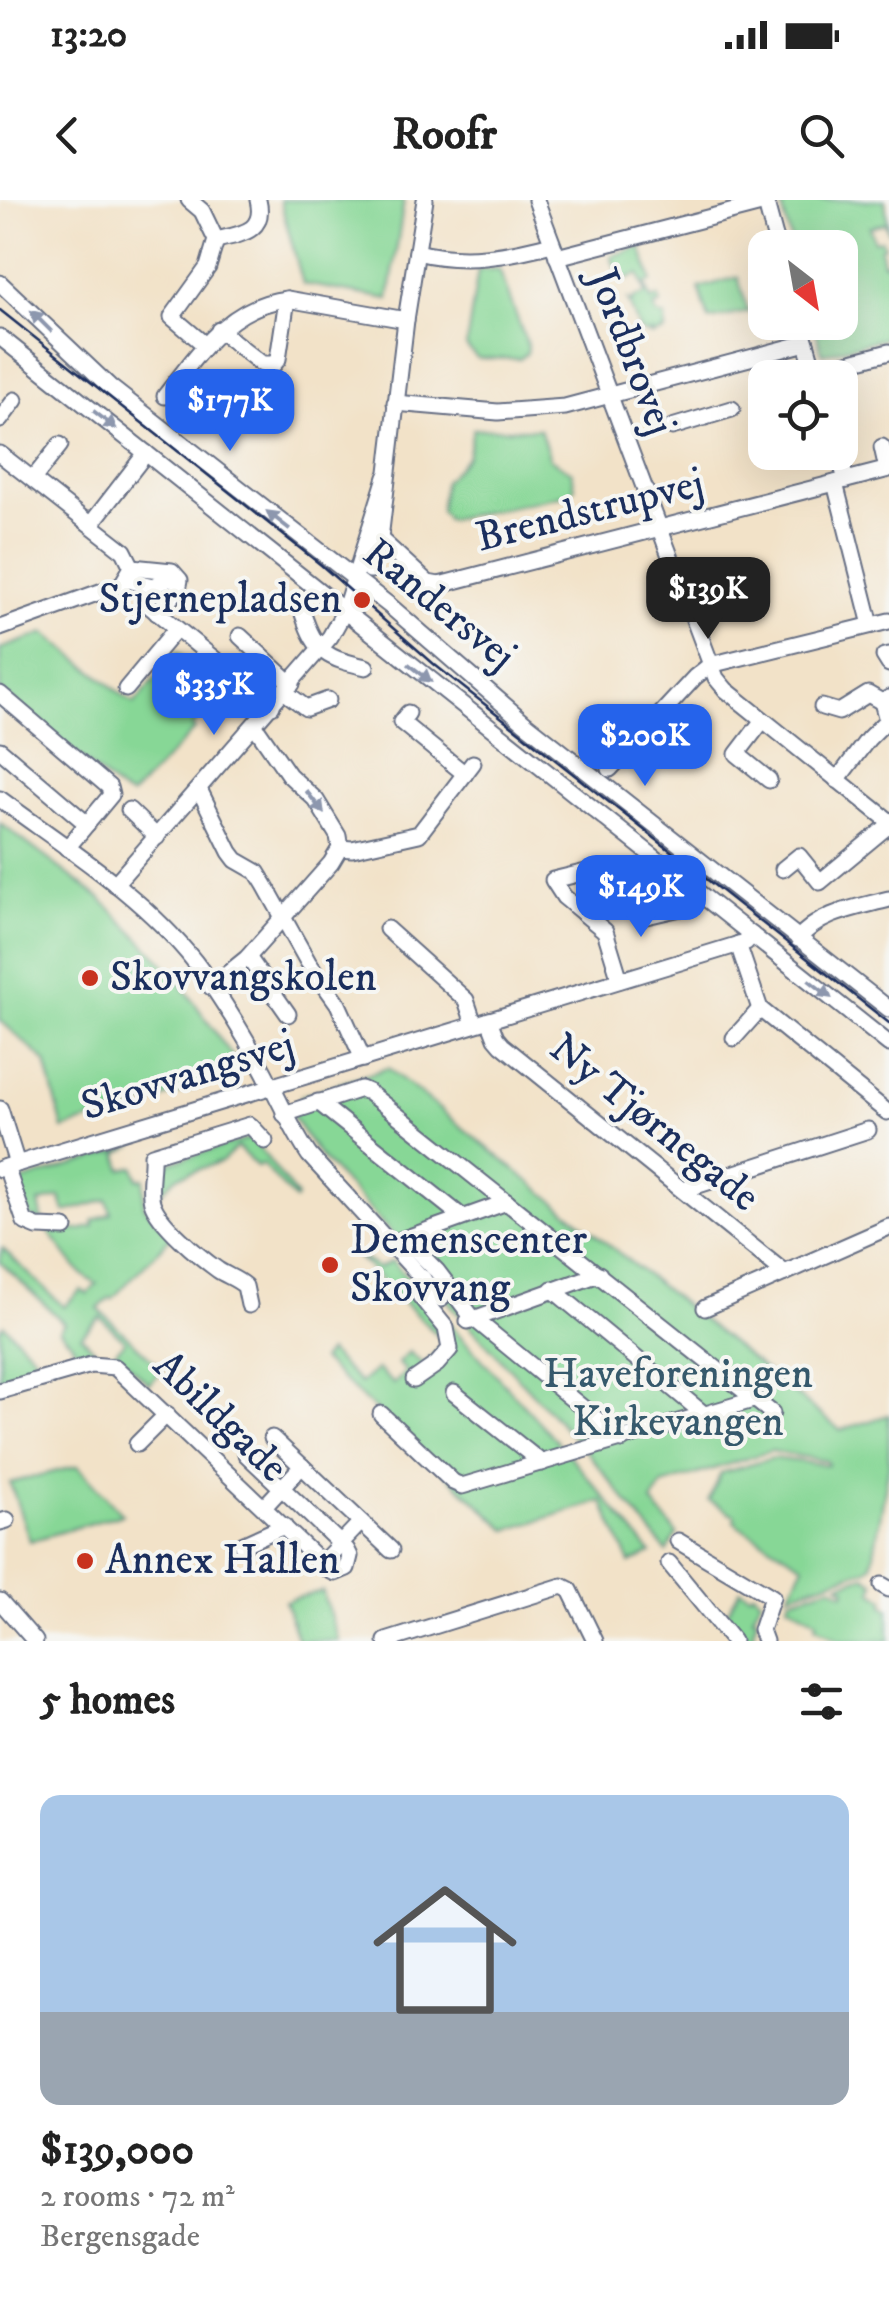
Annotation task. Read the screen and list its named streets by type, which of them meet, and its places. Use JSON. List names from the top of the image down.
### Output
{
  "streets": {
    "street": [
      "Jordbrovej",
      "Brendstrupvej",
      "Randersvej",
      "Skovvangsvej",
      "Ny Tjørnegade",
      "Abildgade"
    ]
  },
  "crossings": [
    ["Jordbrovej", "Brendstrupvej"],
    ["Randersvej", "Skovvangsvej"],
    ["Skovvangsvej", "Ny Tjørnegade"]
  ],
  "parks": ["Haveforeningen Kirkevangen"],
  "places": [
    "Stjernepladsen",
    "Skovvangskolen",
    "Demenscenter Skovvang",
    "Annex Hallen"
  ],
  "north": "bottom right",
  "page": {
    "status": "13:20",
    "header": "Roofr",
    "price": [
      "$177K",
      "$139K",
      "$335K",
      "$200K",
      "$149K"
    ],
    "heading": "5 homes",
    "list": [
      {
        "name": "$139,000",
        "note": "2 rooms · 72 m² · Bergensgade"
      }
    ]
  }
}
